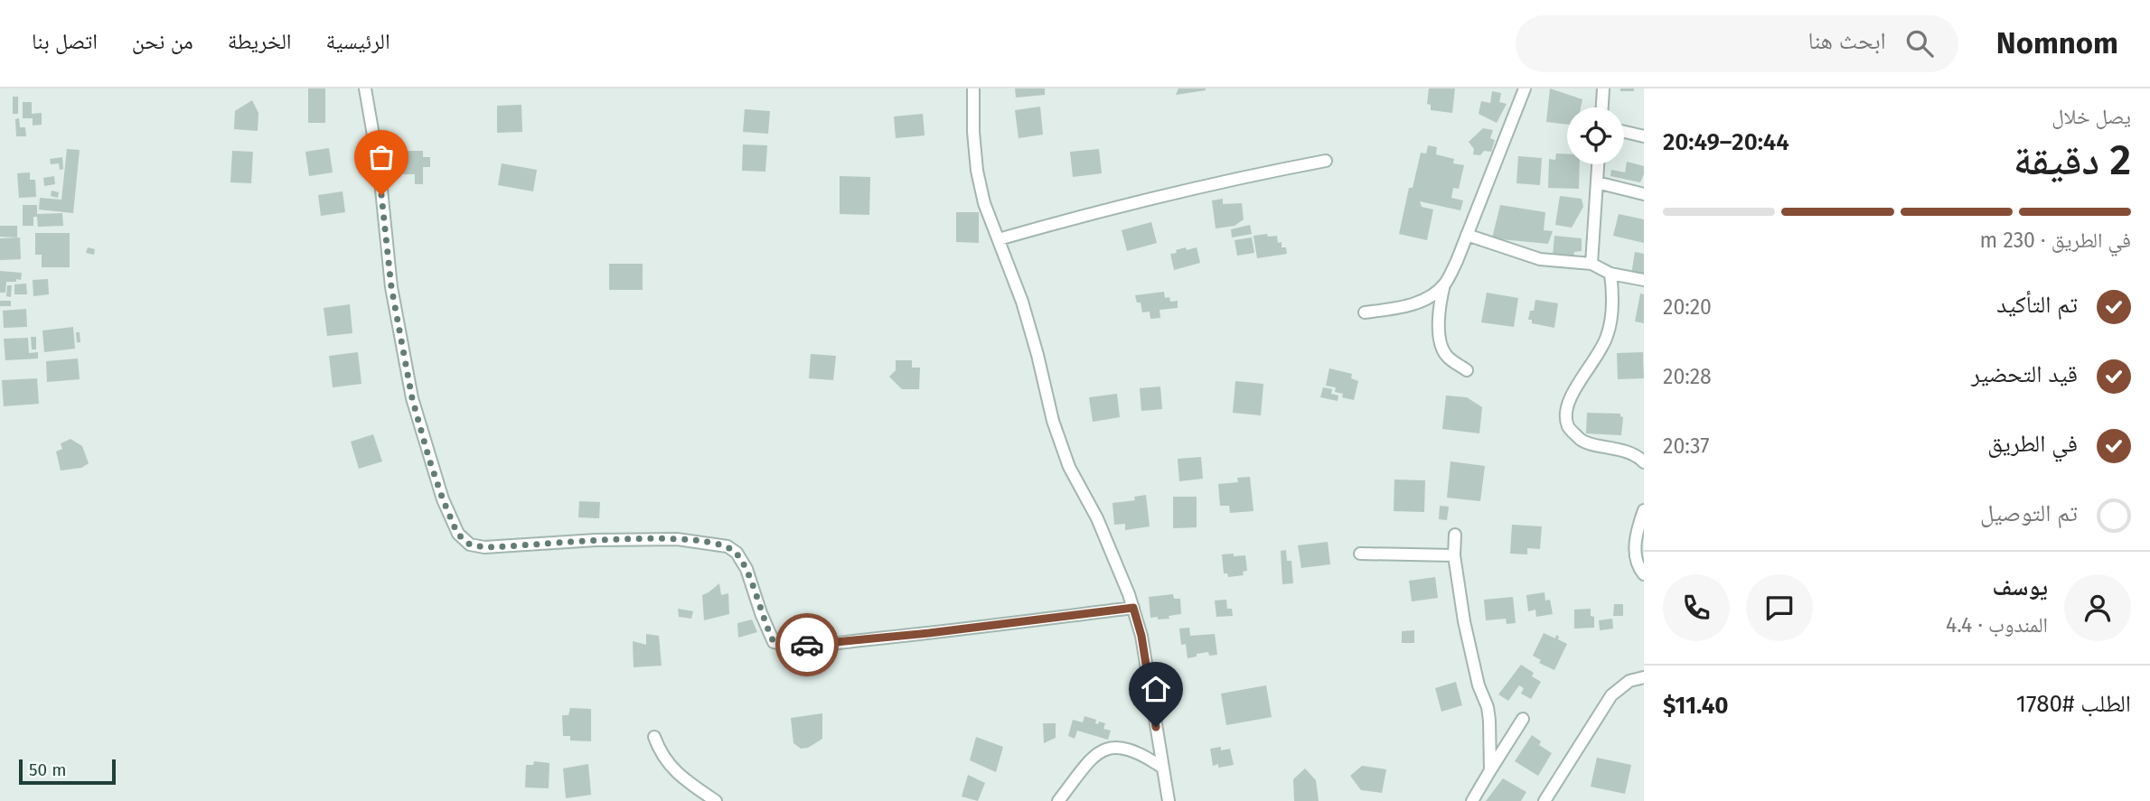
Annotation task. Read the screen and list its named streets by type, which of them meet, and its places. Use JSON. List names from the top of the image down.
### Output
{
  "scale_bar": "50 m",
  "page": {
    "header": "Nomnom",
    "search": "ابحث هنا",
    "nav": [
      "الرئيسية",
      "الخريطة",
      "من نحن",
      "اتصل بنا"
    ],
    "heading": ["2 دقيقة", "يصل خلال", "20:44–20:49"],
    "panel": [
      "يوسف",
      "المندوب · 4.4",
      "الطلب #1780",
      "$11.40"
    ],
    "bar": "في الطريق · 230 m",
    "list": [
      ["تم التأكيد", "20:20"],
      ["قيد التحضير", "20:28"],
      ["في الطريق", "20:37"],
      "تم التوصيل"
    ],
    "scale": "50 m"
  }
}
